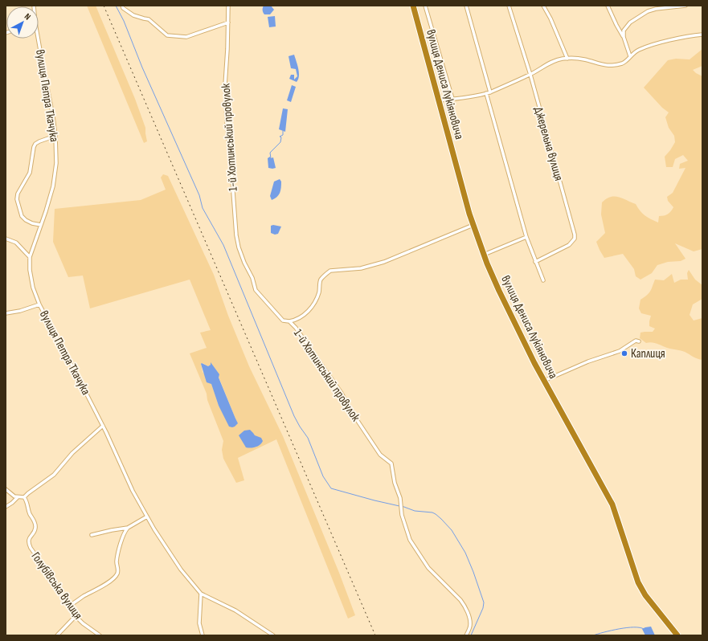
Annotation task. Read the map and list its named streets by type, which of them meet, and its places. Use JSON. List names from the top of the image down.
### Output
{
  "streets": {
    "highway": ["вулиця Дениса Лукіяновича"],
    "street": [
      "вулиця Петра Ткачука",
      "1-й Хотинський провулок",
      "Джерельна вулиця",
      "Голубівська вулиця"
    ]
  },
  "places": ["Каплиця"],
  "north": "top right"
}
